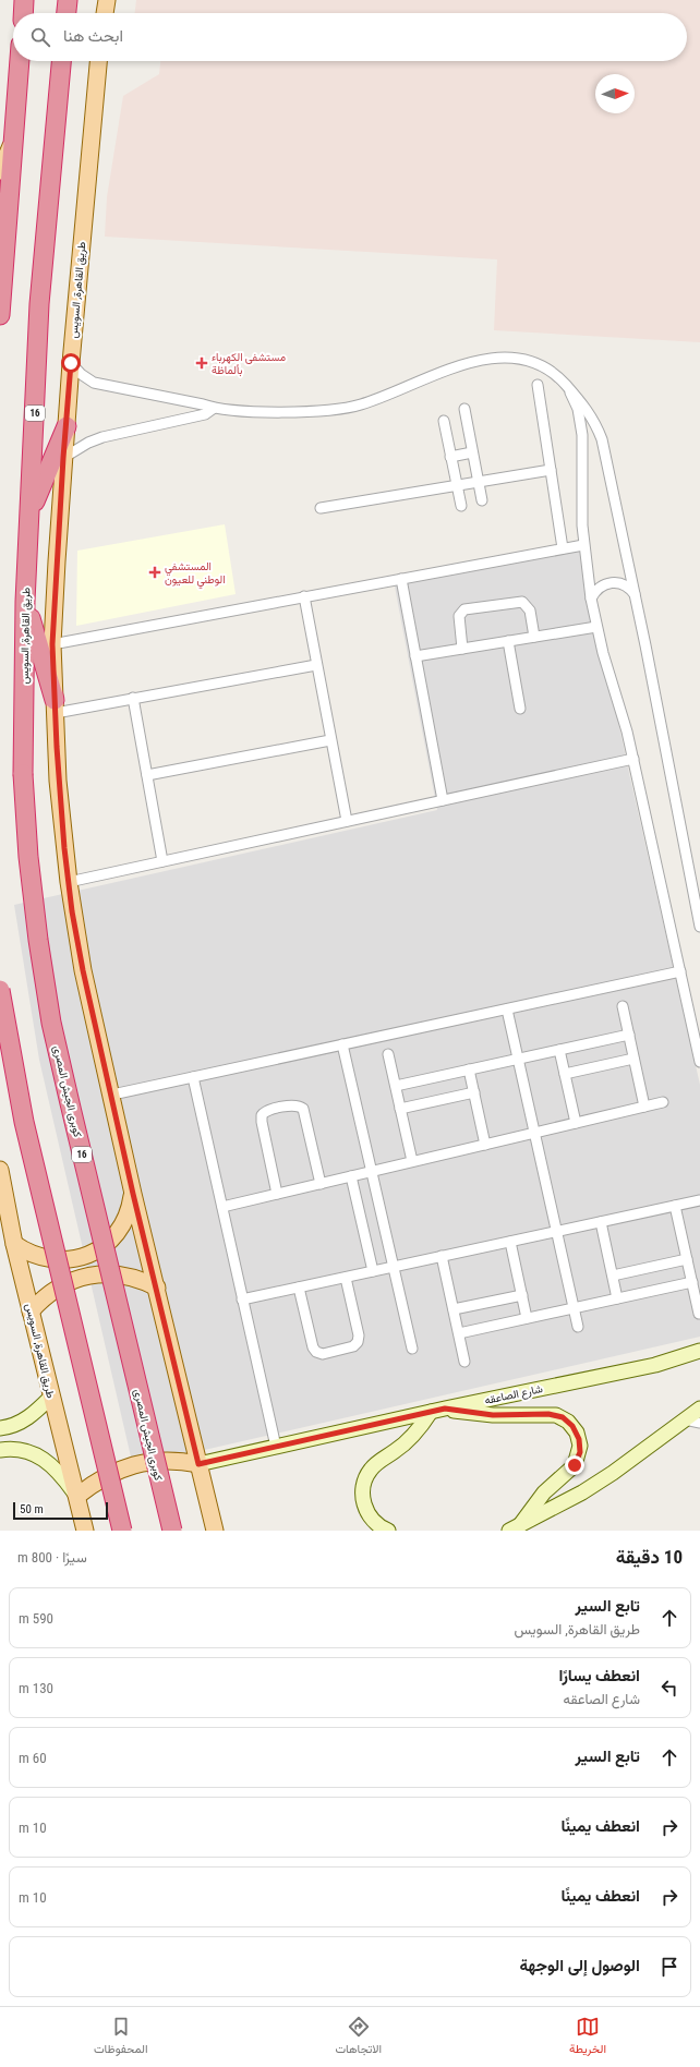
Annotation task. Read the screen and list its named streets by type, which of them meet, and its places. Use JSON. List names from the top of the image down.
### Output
{
  "streets": {
    "highway": ["طريق القاهرة, السويس", "16", "كوبرى الجيش المصرى"],
    "street": ["شارع الصاعقه"]
  },
  "crossings": [
    ["طريق القاهرة, السويس", "16"],
    ["طريق القاهرة, السويس", "كوبرى الجيش المصرى"],
    ["طريق القاهرة, السويس", "شارع الصاعقه"]
  ],
  "places": {
    "health": ["مستشفى الكهرباء بألماظة", "المستشفي الوطني للعيون"]
  },
  "scale_bar": "50 m",
  "north": "right",
  "page": {
    "search": "ابحث هنا",
    "scale": "50 m",
    "heading": ["10 دقيقة", "سيرًا · 800 m"],
    "list": [
      ["تابع السير", "طريق القاهرة, السويس", "590 m"],
      ["انعطف يسارًا", "شارع الصاعقه", "130 m"],
      ["تابع السير", "60 m"],
      ["انعطف يمينًا", "10 m"],
      ["انعطف يمينًا", "10 m"],
      "الوصول إلى الوجهة"
    ],
    "nav": ["الخريطة", "الاتجاهات", "المحفوظات"]
  }
}
